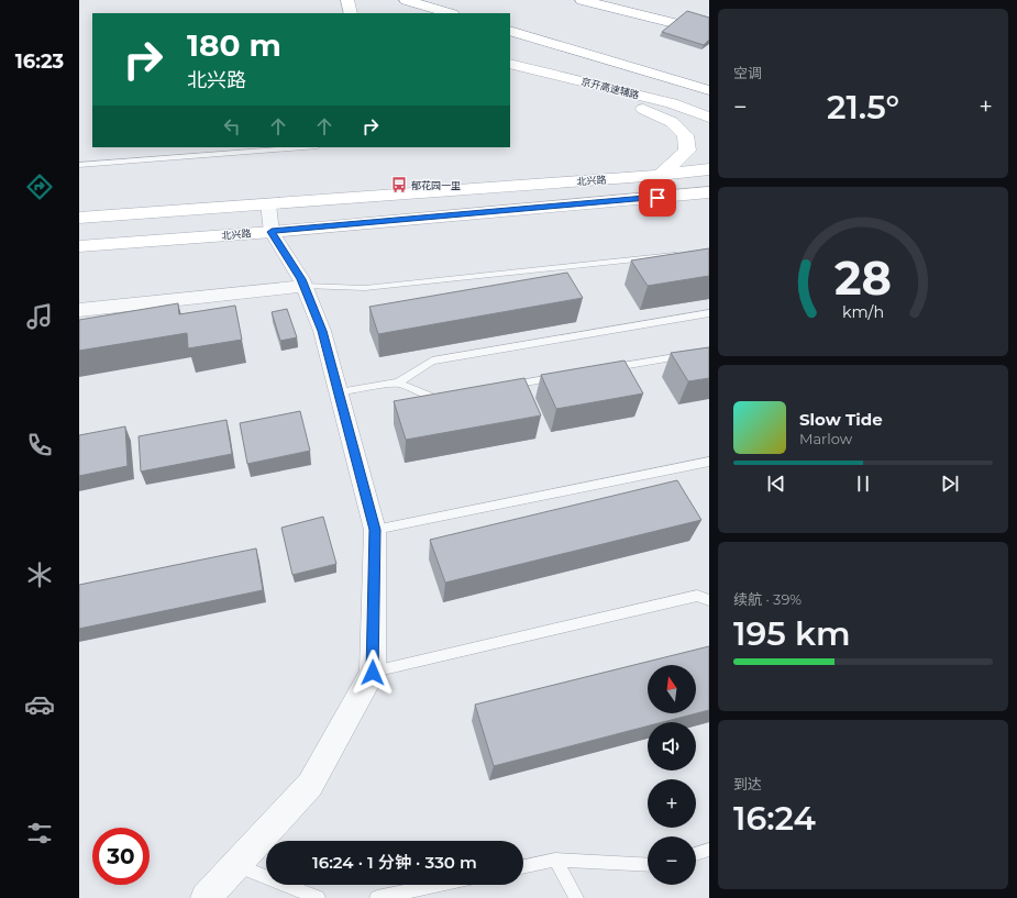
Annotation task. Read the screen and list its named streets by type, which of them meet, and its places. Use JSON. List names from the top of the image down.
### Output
{
  "streets": {
    "main road": ["京开高速辅路", "北兴路"]
  },
  "places": {
    "bus stop": ["郁花园一里"]
  },
  "north": "top",
  "page": {
    "tabs": "16:23",
    "tile": [
      "空调",
      ["续航 · 39%", "195 km"],
      ["到达", "16:24"]
    ],
    "turn": ["180 m", "北兴路"],
    "heat": ["−", "21.5°", "+"],
    "song": ["Slow Tide", "Marlow"],
    "map_buttons": ["+", "−"],
    "limit": "30",
    "trip": "16:24 · 1 分钟 · 330 m",
    "gauge": ["28", "km/h"]
  }
}
